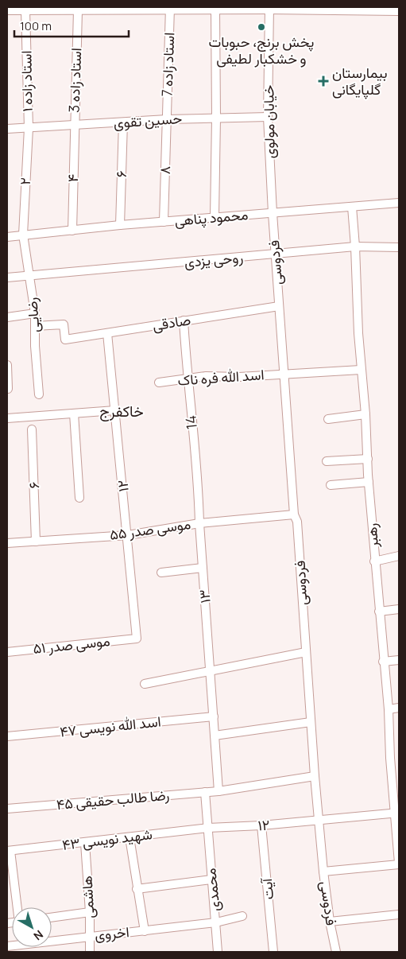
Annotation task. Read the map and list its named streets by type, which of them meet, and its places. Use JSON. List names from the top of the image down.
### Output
{
  "streets": {
    "street": [
      "استاد زاده 7",
      "استاد زاده 3",
      "استاد زاده ۱",
      "حسین تقوی",
      "خیابان مولوی",
      "۸",
      "۶",
      "۴",
      "۲",
      "محمود پناهی",
      "روحی یزدی",
      "فردوسی",
      "رضایی",
      "صادقی",
      "اسد الله فره ناک",
      "14",
      "۱۲",
      "موسی صدر ۵۵",
      "رهبر",
      "۱۳",
      "موسی صدر ۵۱",
      "۴۷ اسد الله نویسی",
      "۴۵ رضا طالب حقیقی",
      "۴۳ شهید نویسی",
      "آیت",
      "محمدی",
      "هاشمی",
      "اخروی"
    ]
  },
  "crossings": [
    ["استاد زاده 7", "حسین تقوی"],
    ["استاد زاده 7", "۸"],
    ["استاد زاده 3", "حسین تقوی"],
    ["استاد زاده 3", "۴"],
    ["استاد زاده ۱", "حسین تقوی"],
    ["استاد زاده ۱", "۲"],
    ["حسین تقوی", "خیابان مولوی"],
    ["حسین تقوی", "۸"],
    ["حسین تقوی", "۶"],
    ["حسین تقوی", "۴"],
    ["حسین تقوی", "۲"],
    ["خیابان مولوی", "محمود پناهی"],
    ["خیابان مولوی", "فردوسی"],
    ["۸", "محمود پناهی"],
    ["۶", "محمود پناهی"],
    ["۶", "موسی صدر ۵۵"],
    ["۴", "محمود پناهی"],
    ["۲", "محمود پناهی"],
    ["۲", "رضایی"],
    ["محمود پناهی", "فردوسی"],
    ["محمود پناهی", "رضایی"],
    ["محمود پناهی", "رهبر"],
    ["روحی یزدی", "فردوسی"],
    ["روحی یزدی", "رضایی"],
    ["روحی یزدی", "رهبر"],
    ["فردوسی", "صادقی"],
    ["فردوسی", "اسد الله فره ناک"],
    ["فردوسی", "۱۲"],
    ["فردوسی", "موسی صدر ۵۵"],
    ["فردوسی", "۴۵ رضا طالب حقیقی"],
    ["رضایی", "صادقی"],
    ["صادقی", "14"],
    ["صادقی", "۱۲"],
    ["اسد الله فره ناک", "14"],
    ["اسد الله فره ناک", "رهبر"],
    ["14", "موسی صدر ۵۵"],
    ["14", "۱۳"],
    ["۱۲", "موسی صدر ۵۵"],
    ["۱۲", "رهبر"],
    ["۱۲", "موسی صدر ۵۱"],
    ["۱۲", "۴۳ شهید نویسی"],
    ["۱۲", "آیت"],
    ["۱۲", "محمدی"],
    ["موسی صدر ۵۵", "۱۳"],
    ["۱۳", "۴۷ اسد الله نویسی"],
    ["۱۳", "۴۵ رضا طالب حقیقی"],
    ["۴۵ رضا طالب حقیقی", "محمدی"],
    ["۴۳ شهید نویسی", "محمدی"],
    ["۴۳ شهید نویسی", "هاشمی"],
    ["محمدی", "اخروی"],
    ["هاشمی", "اخروی"]
  ],
  "districts": ["خاکفرج"],
  "places": {
    "other": ["پخش برنج، حبوبات و خشکبار لطیفی"],
    "health": ["بیمارستان گلپایگانی"]
  },
  "scale_bar": "100 m",
  "north": "bottom right"
}
